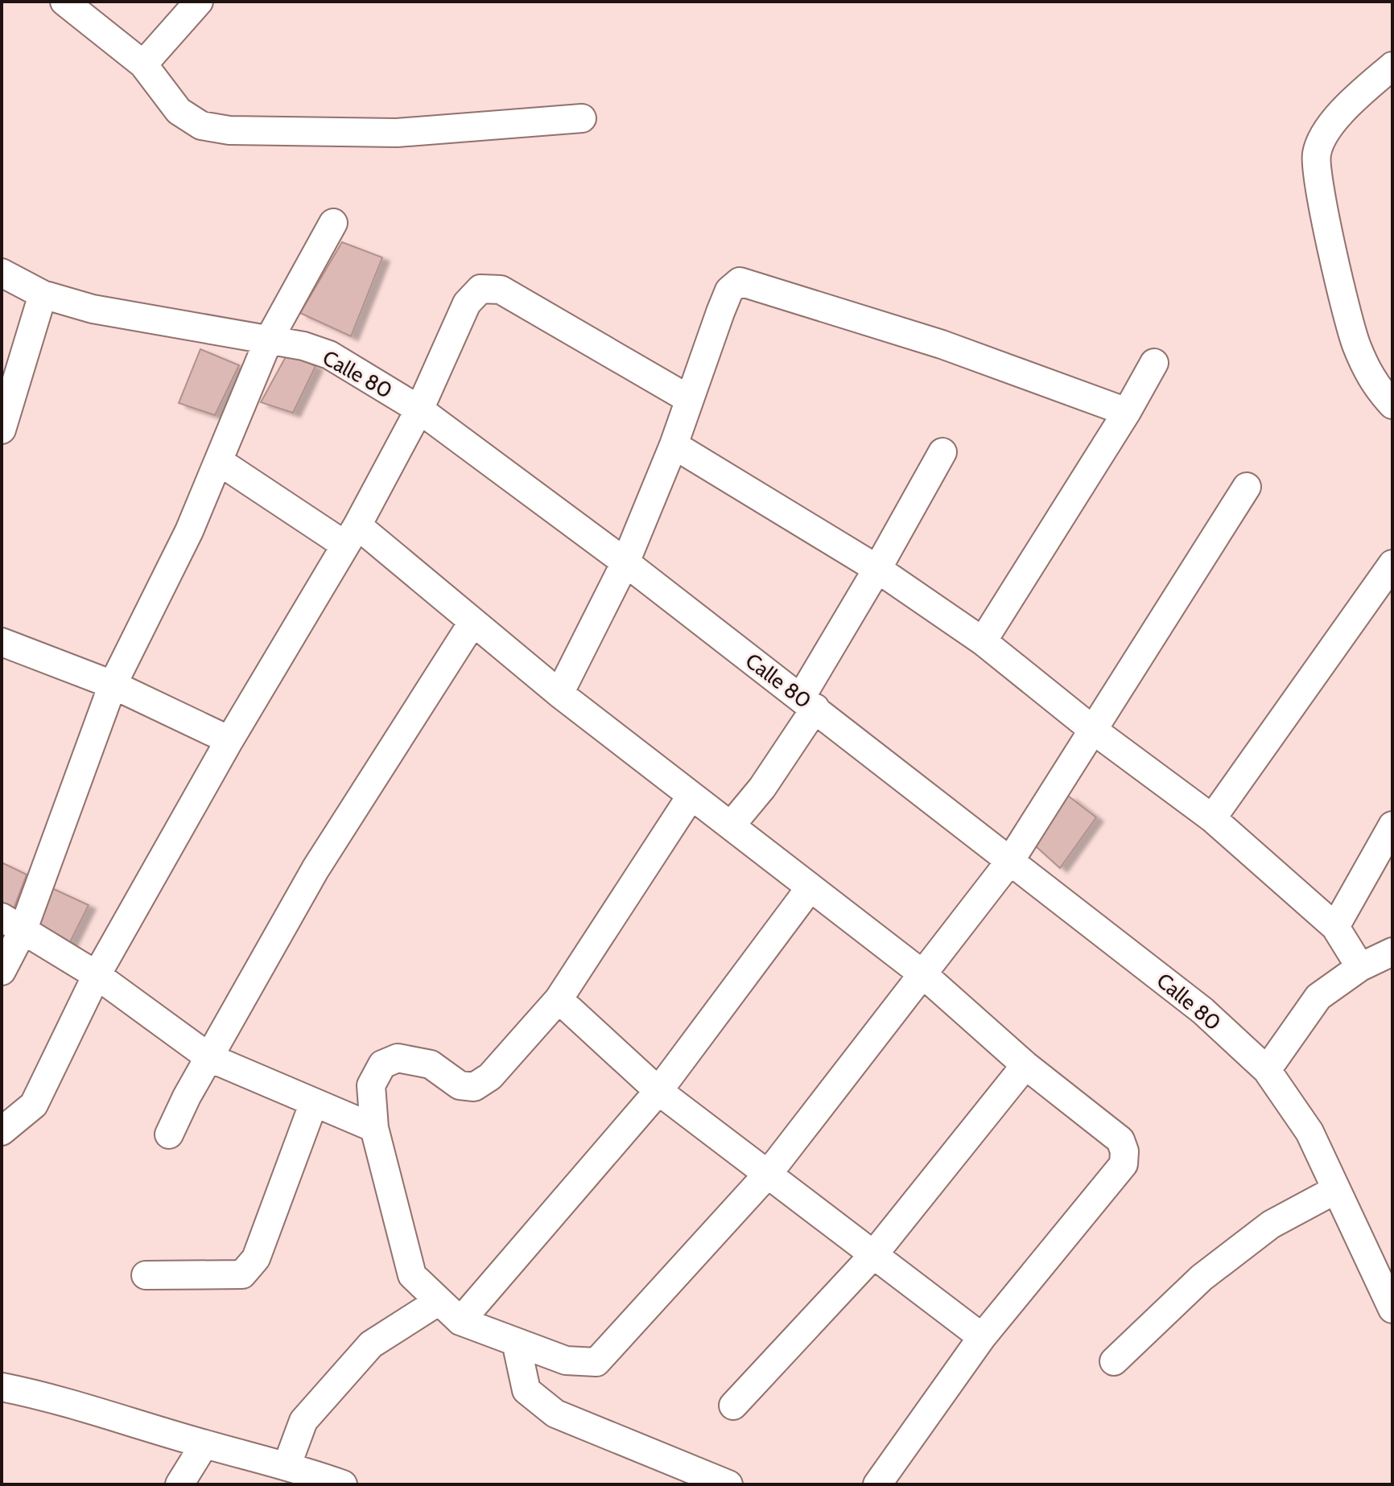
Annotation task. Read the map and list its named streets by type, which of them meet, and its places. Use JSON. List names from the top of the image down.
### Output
{
  "streets": {
    "street": ["Calle 80"]
  }
}
